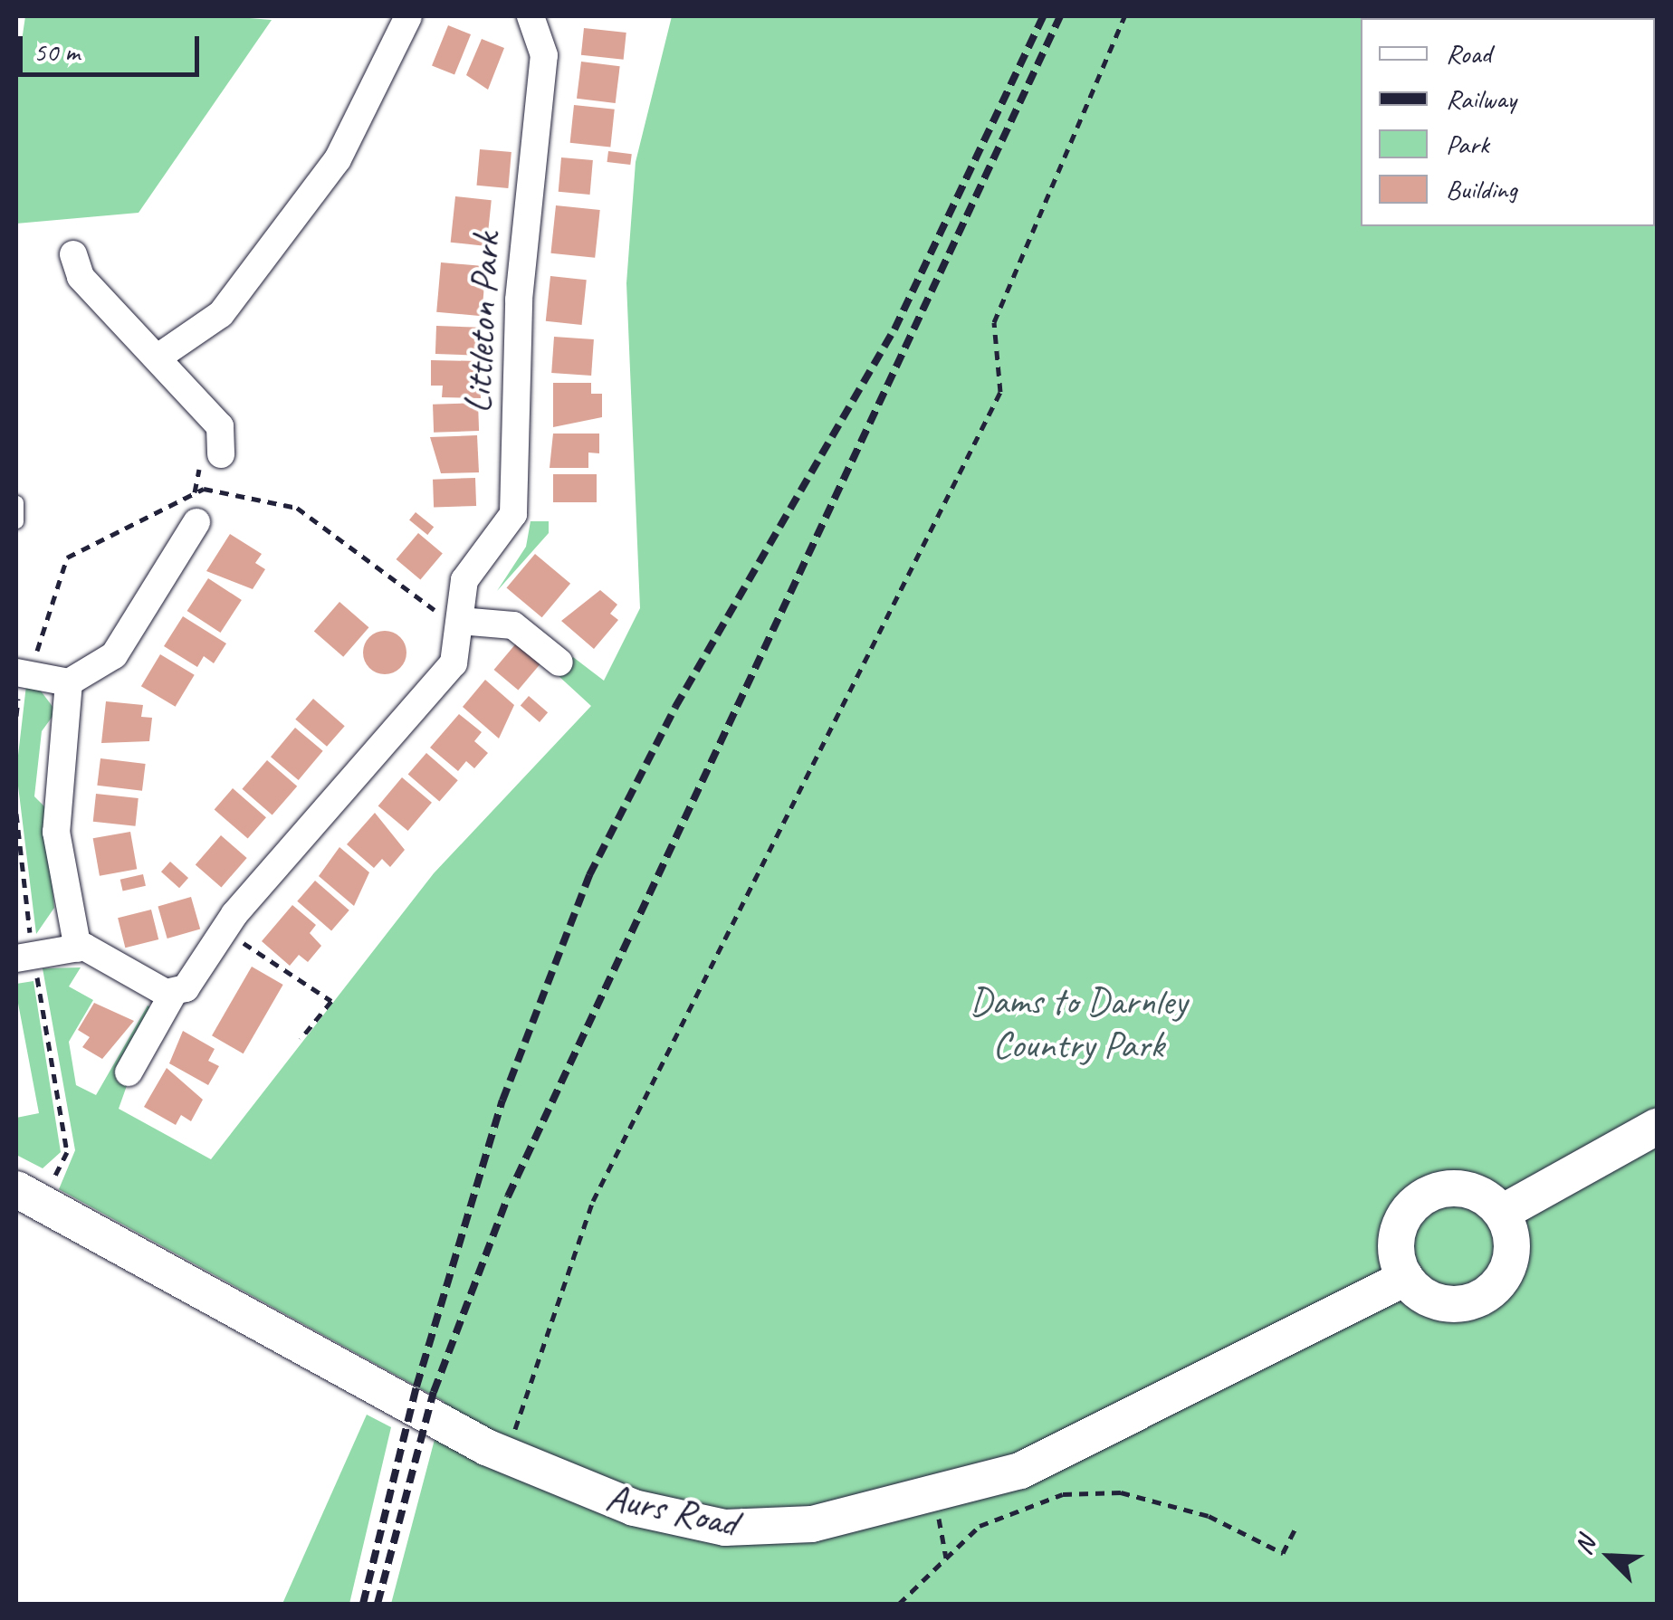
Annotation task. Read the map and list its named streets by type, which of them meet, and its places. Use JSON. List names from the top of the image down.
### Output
{
  "streets": {
    "street": ["Littleton Park", "Aurs Road"]
  },
  "parks": ["Dams to Darnley Country Park"],
  "legend": [
    "Road",
    "Railway",
    "Park",
    "Building"
  ],
  "scale_bar": "50 m",
  "north": "top left"
}
